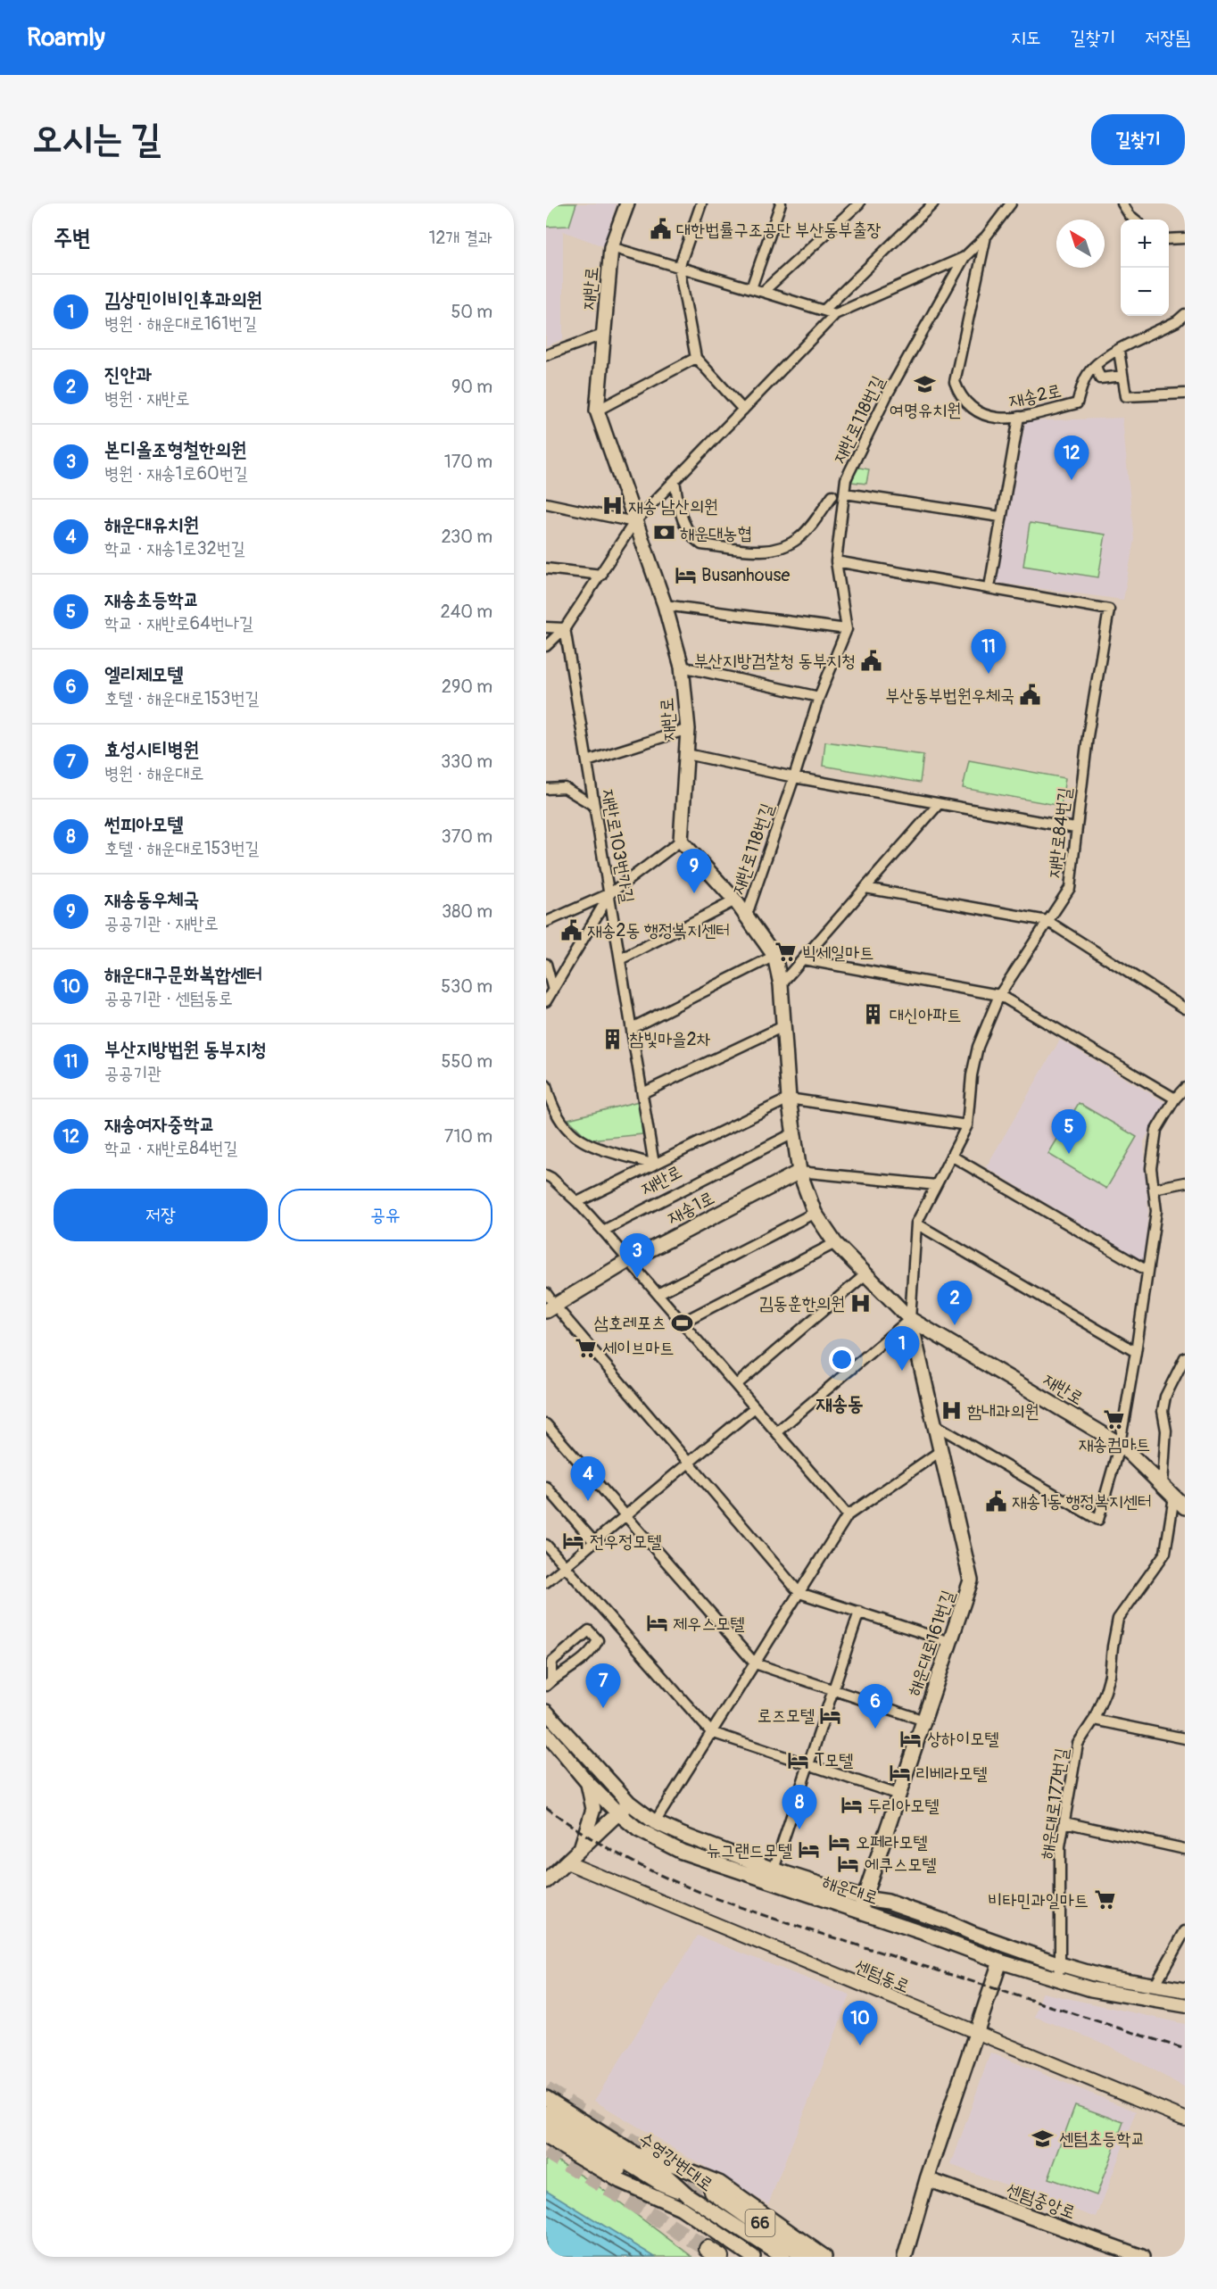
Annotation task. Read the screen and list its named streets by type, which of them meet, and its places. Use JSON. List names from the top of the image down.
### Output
{
  "streets": {
    "highway": ["66"],
    "main road": [
      "재반로",
      "재송1로",
      "해운대로161번길",
      "해운대로",
      "수영강변대로",
      "센텀중앙로"
    ],
    "street": [
      "재송2로",
      "재반로118번길",
      "재반로84번길",
      "재반로103번가길",
      "해운대로177번길",
      "센텀동로"
    ]
  },
  "crossings": [
    ["재반로", "재반로118번길"],
    ["재반로", "재반로84번길"],
    ["재반로", "재송1로"],
    ["재반로", "해운대로161번길"],
    ["재반로", "해운대로177번길"],
    ["재반로84번길", "해운대로161번길"],
    ["해운대로161번길", "해운대로"],
    ["해운대로177번길", "해운대로"]
  ],
  "districts": ["재송동"],
  "places": {
    "public building": [
      "대한법률구조공단 부산동부출장",
      "부산지방검찰청 동부지청",
      "부산동부법원우체국",
      "재송2동 행정복지센터",
      "재송1동 행정복지센터"
    ],
    "school or university": ["여명유치원", "센텀초등학교"],
    "hospital": ["재송 남산의원", "김동훈한의원", "함내과의원"],
    "bank": ["해운대농협"],
    "hotel": [
      "Busanhouse",
      "전우정모텔",
      "제우스모텔",
      "로즈모텔",
      "상하이모텔",
      "T모텔",
      "리베라모텔",
      "두리아모텔",
      "오페라모텔",
      "뉴그랜드모텔",
      "에쿠스모텔"
    ],
    "supermarket": [
      "빅세일마트",
      "세이브마트",
      "재송컴마트",
      "비타민과일마트"
    ],
    "building": ["대신아파트", "참빛마을2차"],
    "sports": ["삼호레포츠"]
  },
  "north": "top left",
  "page": {
    "header": "Roamly",
    "nav": ["지도", "길찾기", "저장됨"],
    "buttons": [
      "길찾기",
      ["저장", "공유"]
    ],
    "title": "오시는 길",
    "heading": ["주변", "12개 결과"],
    "map_buttons": ["+", "−"],
    "list": [
      {
        "mark": "1",
        "name": "김상민이비인후과의원",
        "note": "병원 · 해운대로161번길",
        "value": "50 m"
      },
      {
        "mark": "2",
        "name": "진안과",
        "note": "병원 · 재반로",
        "value": "90 m"
      },
      {
        "mark": "3",
        "name": "본디올조형철한의원",
        "note": "병원 · 재송1로60번길",
        "value": "170 m"
      },
      {
        "mark": "4",
        "name": "해운대유치원",
        "note": "학교 · 재송1로32번길",
        "value": "230 m"
      },
      {
        "mark": "5",
        "name": "재송초등학교",
        "note": "학교 · 재반로64번나길",
        "value": "240 m"
      },
      {
        "mark": "6",
        "name": "엘리제모텔",
        "note": "호텔 · 해운대로153번길",
        "value": "290 m"
      },
      {
        "mark": "7",
        "name": "효성시티병원",
        "note": "병원 · 해운대로",
        "value": "330 m"
      },
      {
        "mark": "8",
        "name": "썬피아모텔",
        "note": "호텔 · 해운대로153번길",
        "value": "370 m"
      },
      {
        "mark": "9",
        "name": "재송동우체국",
        "note": "공공기관 · 재반로",
        "value": "380 m"
      },
      {
        "mark": "10",
        "name": "해운대구문화복합센터",
        "note": "공공기관 · 센텀동로",
        "value": "530 m"
      },
      {
        "mark": "11",
        "name": "부산지방법원 동부지청",
        "note": "공공기관",
        "value": "550 m"
      },
      {
        "mark": "12",
        "name": "재송여자중학교",
        "note": "학교 · 재반로84번길",
        "value": "710 m"
      }
    ],
    "pins": [
      "12",
      "11",
      "9",
      "5",
      "3",
      "2",
      "1",
      "4",
      "7",
      "6",
      "8",
      "10"
    ]
  }
}
